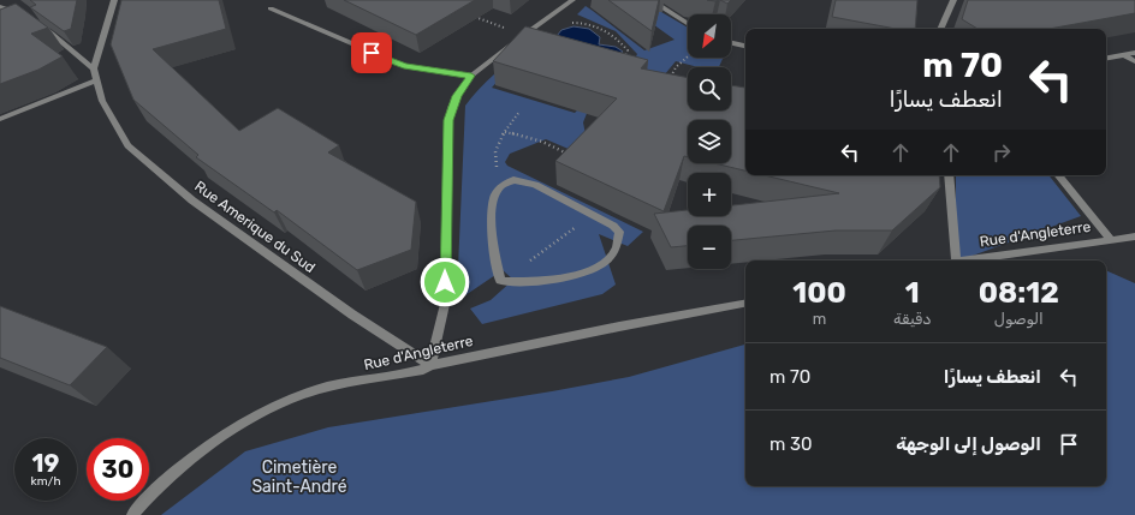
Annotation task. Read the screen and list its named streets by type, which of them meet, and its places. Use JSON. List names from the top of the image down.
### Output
{
  "streets": {
    "street": ["Rue Amerique du Sud", "Rue d'Angleterre"]
  },
  "crossings": [
    ["Rue Amerique du Sud", "Rue d'Angleterre"]
  ],
  "parks": ["Cimetière Saint-André"],
  "north": "bottom left",
  "page": {
    "map_buttons": ["+", "−"],
    "turn": ["70 m", "انعطف يسارًا"],
    "eta": [
      "08:12",
      "الوصول",
      "1",
      "دقيقة",
      "100",
      "m"
    ],
    "list": [
      {
        "name": "انعطف يسارًا",
        "value": "70 m"
      },
      {
        "name": "الوصول إلى الوجهة",
        "value": "30 m"
      }
    ],
    "speed": "19 km/h",
    "limit": "30"
  }
}
